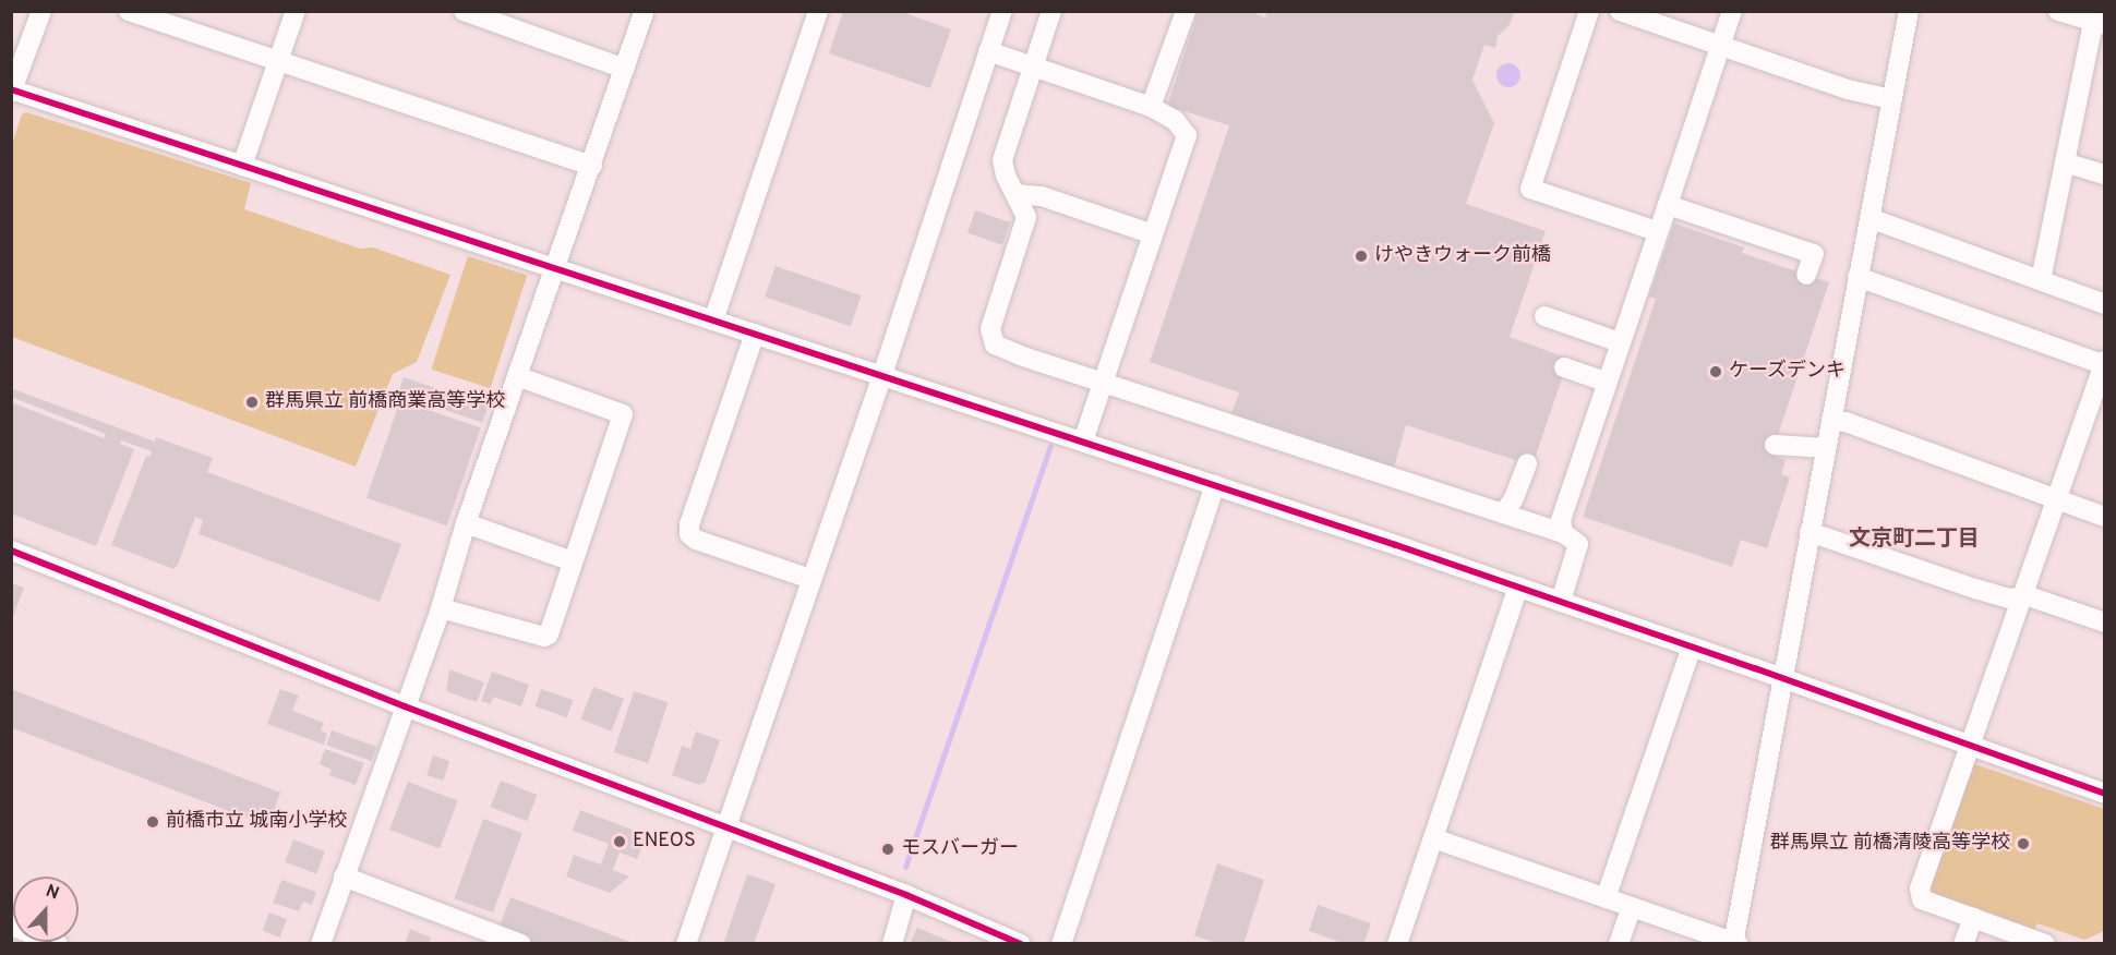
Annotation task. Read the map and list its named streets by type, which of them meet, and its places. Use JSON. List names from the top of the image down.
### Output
{
  "districts": ["文京町二丁目"],
  "places": [
    "けやきウォーク前橋",
    "ケーズデンキ",
    "群馬県立 前橋商業高等学校",
    "前橋市立 城南小学校",
    "ENEOS",
    "群馬県立 前橋清陵高等学校",
    "モスバーガー"
  ],
  "north": "top"
}
